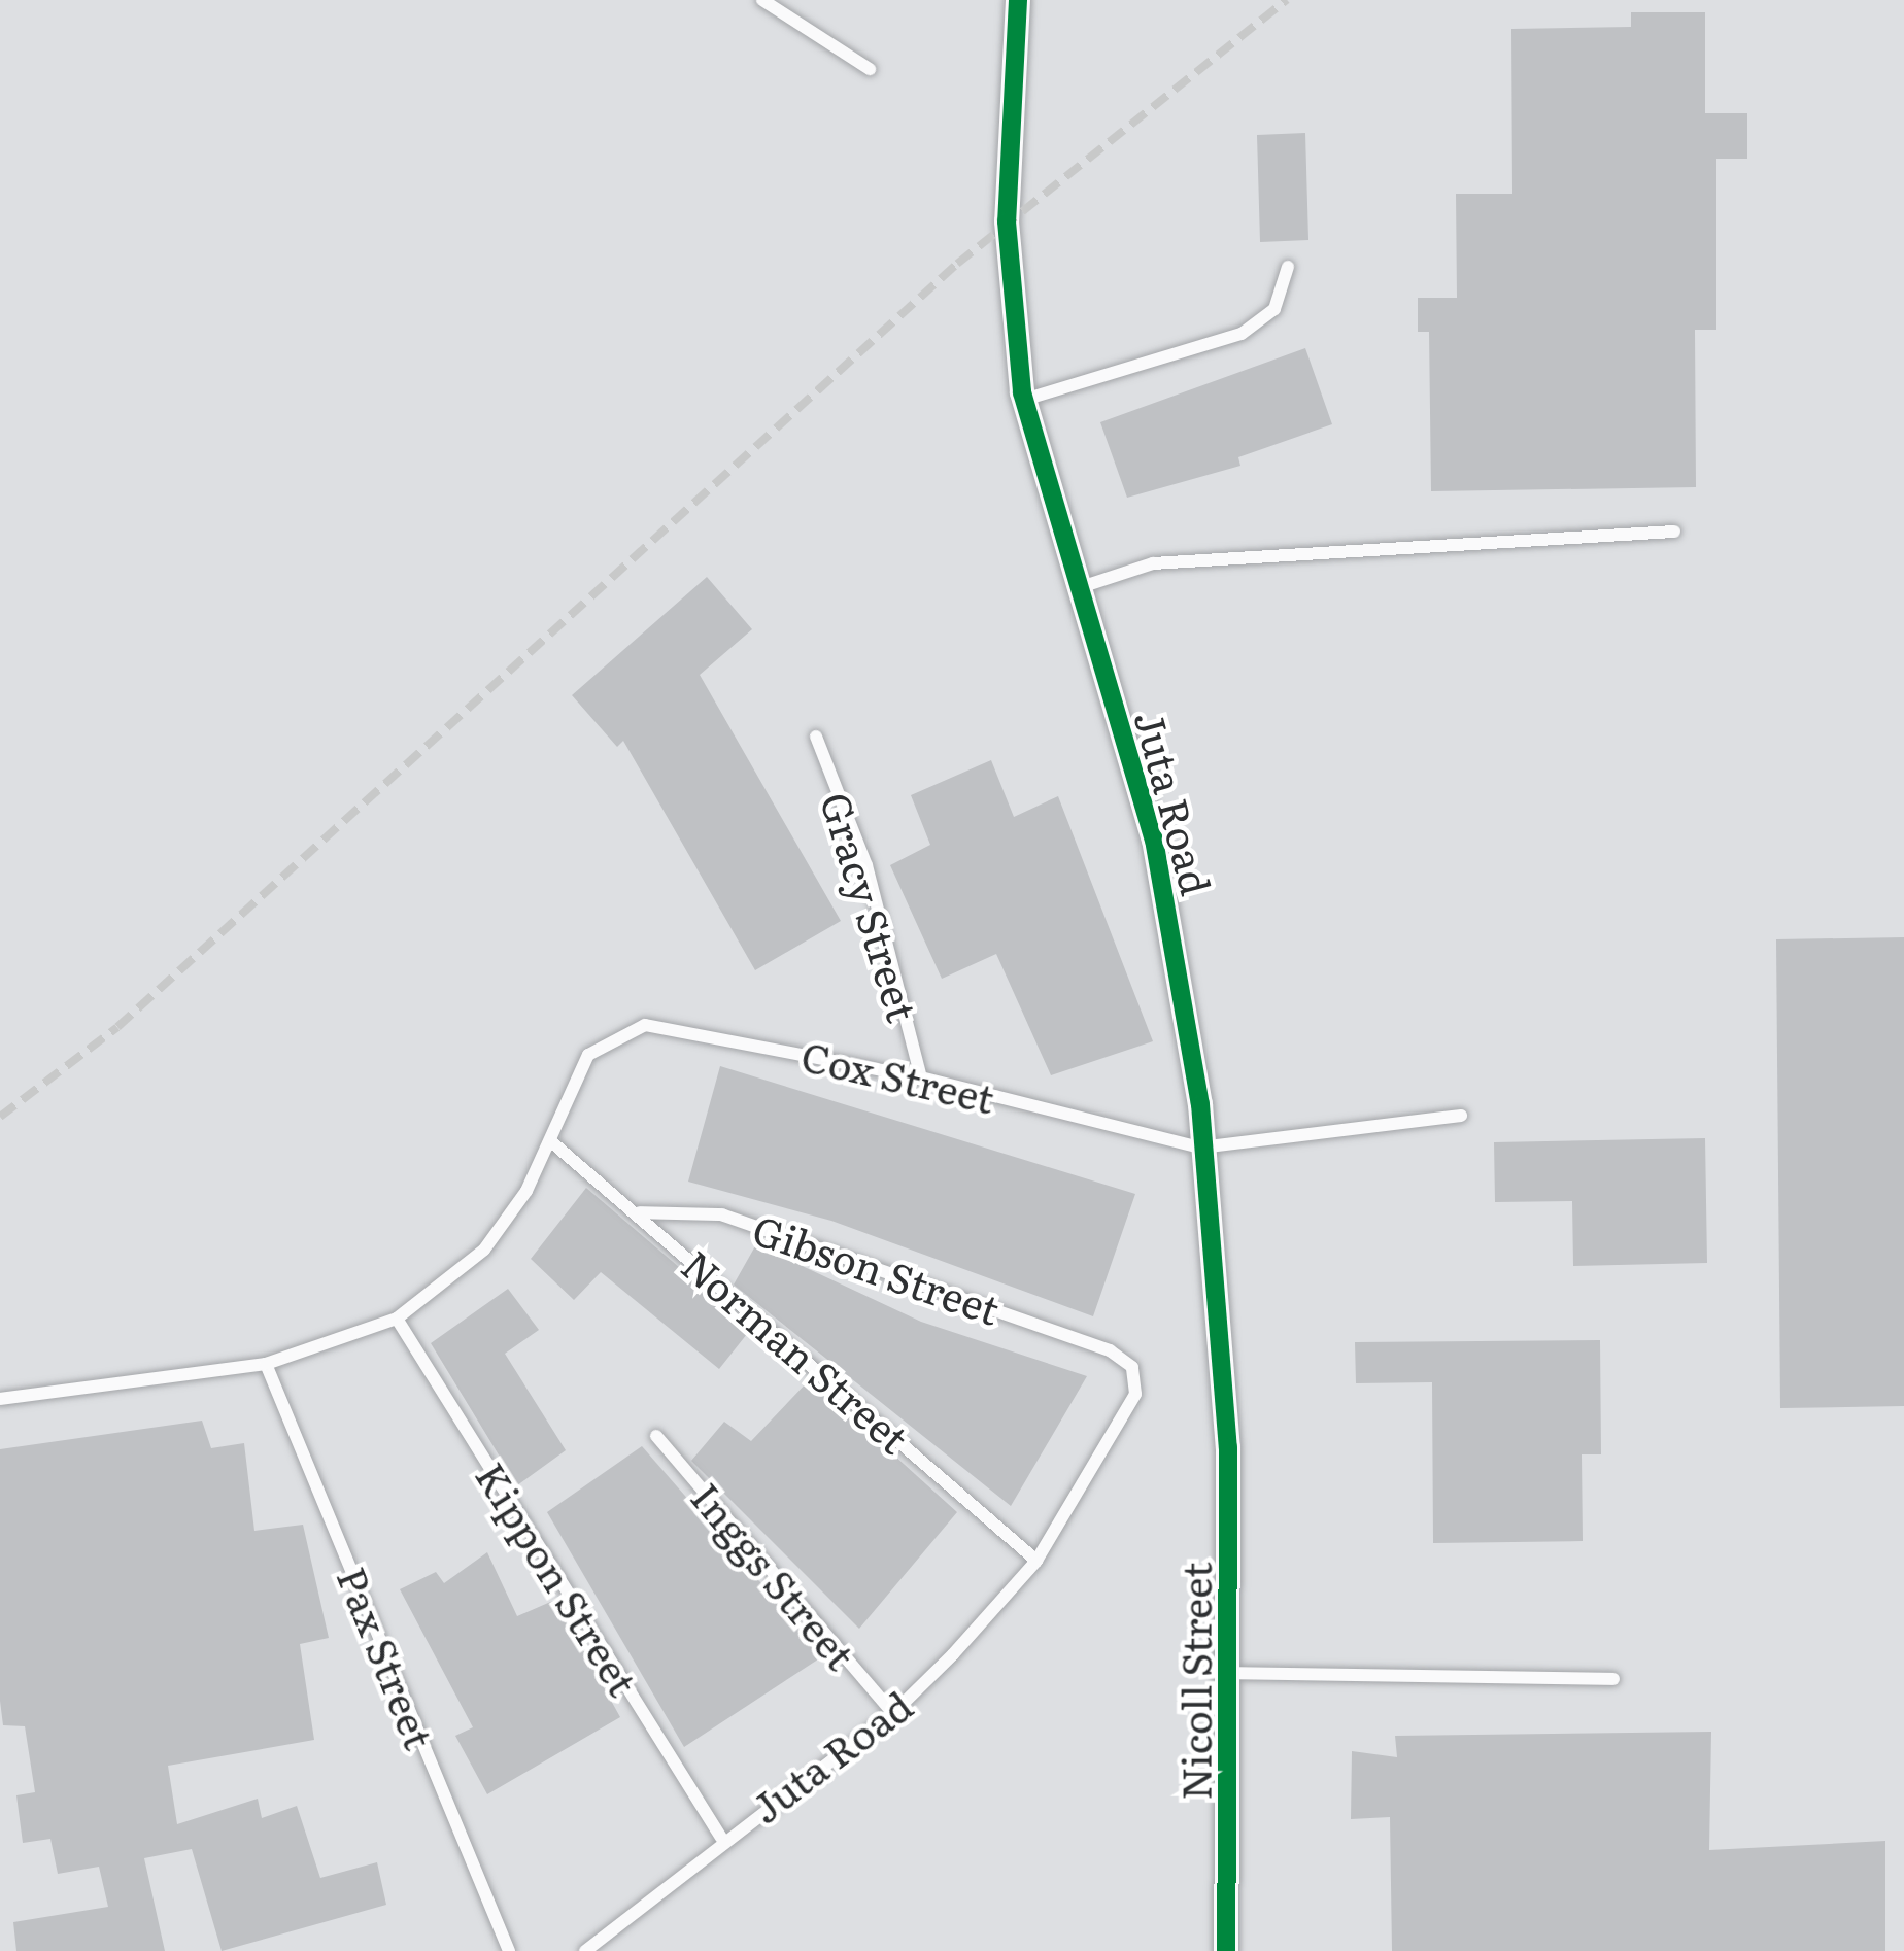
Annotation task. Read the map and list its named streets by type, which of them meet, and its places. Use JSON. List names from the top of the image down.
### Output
{
  "streets": {
    "street": ["Juta Road", "Nicoll Street"],
    "lane": [
      "Gracy Street",
      "Cox Street",
      "Gibson Street",
      "Norman Street",
      "Inggs Street",
      "Kippon Street",
      "Pax Street"
    ]
  },
  "crossings": [
    ["Juta Road", "Cox Street"],
    ["Juta Road", "Gibson Street"],
    ["Juta Road", "Norman Street"],
    ["Juta Road", "Inggs Street"],
    ["Juta Road", "Kippon Street"],
    ["Juta Road", "Nicoll Street"],
    ["Gracy Street", "Cox Street"],
    ["Cox Street", "Norman Street"],
    ["Gibson Street", "Norman Street"]
  ]
}
